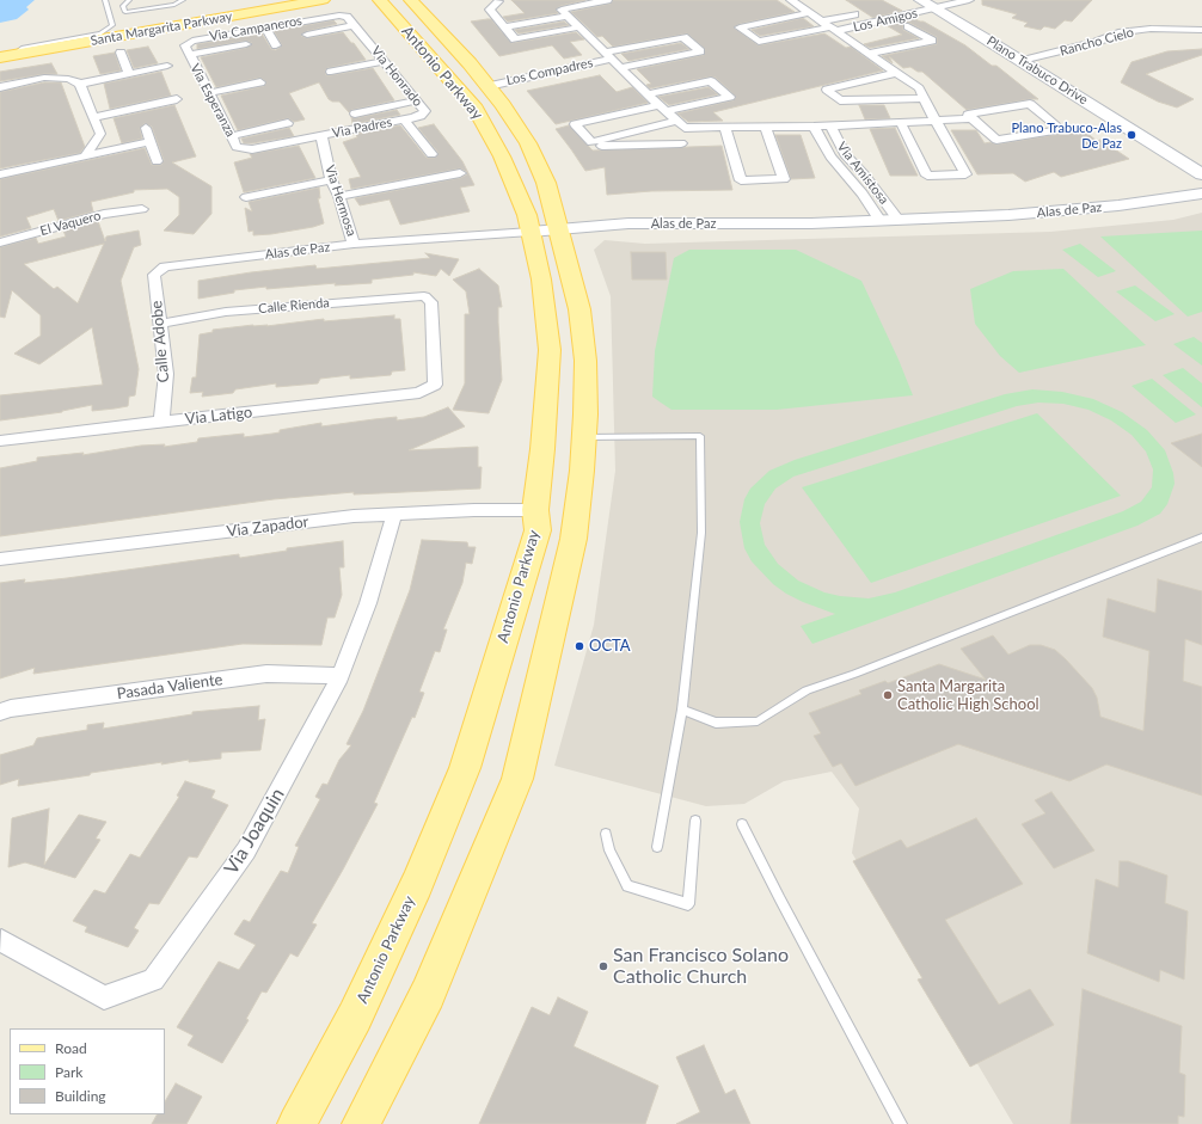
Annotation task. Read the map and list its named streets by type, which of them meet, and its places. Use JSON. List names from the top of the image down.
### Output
{
  "streets": {
    "main road": [
      "Santa Margarita Parkway",
      "Plano Trabuco Drive",
      "Antonio Parkway",
      "Alas de Paz"
    ],
    "street": [
      "Los Amigos",
      "Via Campaneros",
      "Rancho Cielo",
      "Los Compadres",
      "Via Honrado",
      "Via Esperanza",
      "Via Padres",
      "Via Amistosa",
      "Via Hermosa",
      "El Vaquero",
      "Calle Rienda",
      "Calle Adobe",
      "Via Latigo",
      "Via Zapador",
      "Pasada Valiente",
      "Via Joaquin"
    ]
  },
  "crossings": [
    ["Los Amigos", "Plano Trabuco Drive"],
    ["Via Campaneros", "Via Honrado"],
    ["Via Campaneros", "Via Esperanza"],
    ["Rancho Cielo", "Plano Trabuco Drive"],
    ["Los Compadres", "Antonio Parkway"],
    ["Los Compadres", "Via Amistosa"],
    ["Antonio Parkway", "Alas de Paz"],
    ["Antonio Parkway", "Via Zapador"],
    ["Via Honrado", "Via Padres"],
    ["Via Esperanza", "Via Padres"],
    ["Via Esperanza", "Via Hermosa"],
    ["Via Padres", "Via Hermosa"],
    ["Via Amistosa", "Alas de Paz"],
    ["Via Hermosa", "Alas de Paz"],
    ["Alas de Paz", "Calle Adobe"],
    ["Calle Rienda", "Calle Adobe"],
    ["Calle Rienda", "Via Latigo"],
    ["Calle Adobe", "Via Latigo"],
    ["Via Zapador", "Via Joaquin"],
    ["Pasada Valiente", "Via Joaquin"]
  ],
  "places": [
    "Plano Trabuco-Alas De Paz",
    "OCTA",
    "Santa Margarita Catholic High School",
    "San Francisco Solano Catholic Church"
  ],
  "legend": ["Road", "Park", "Building"]
}
